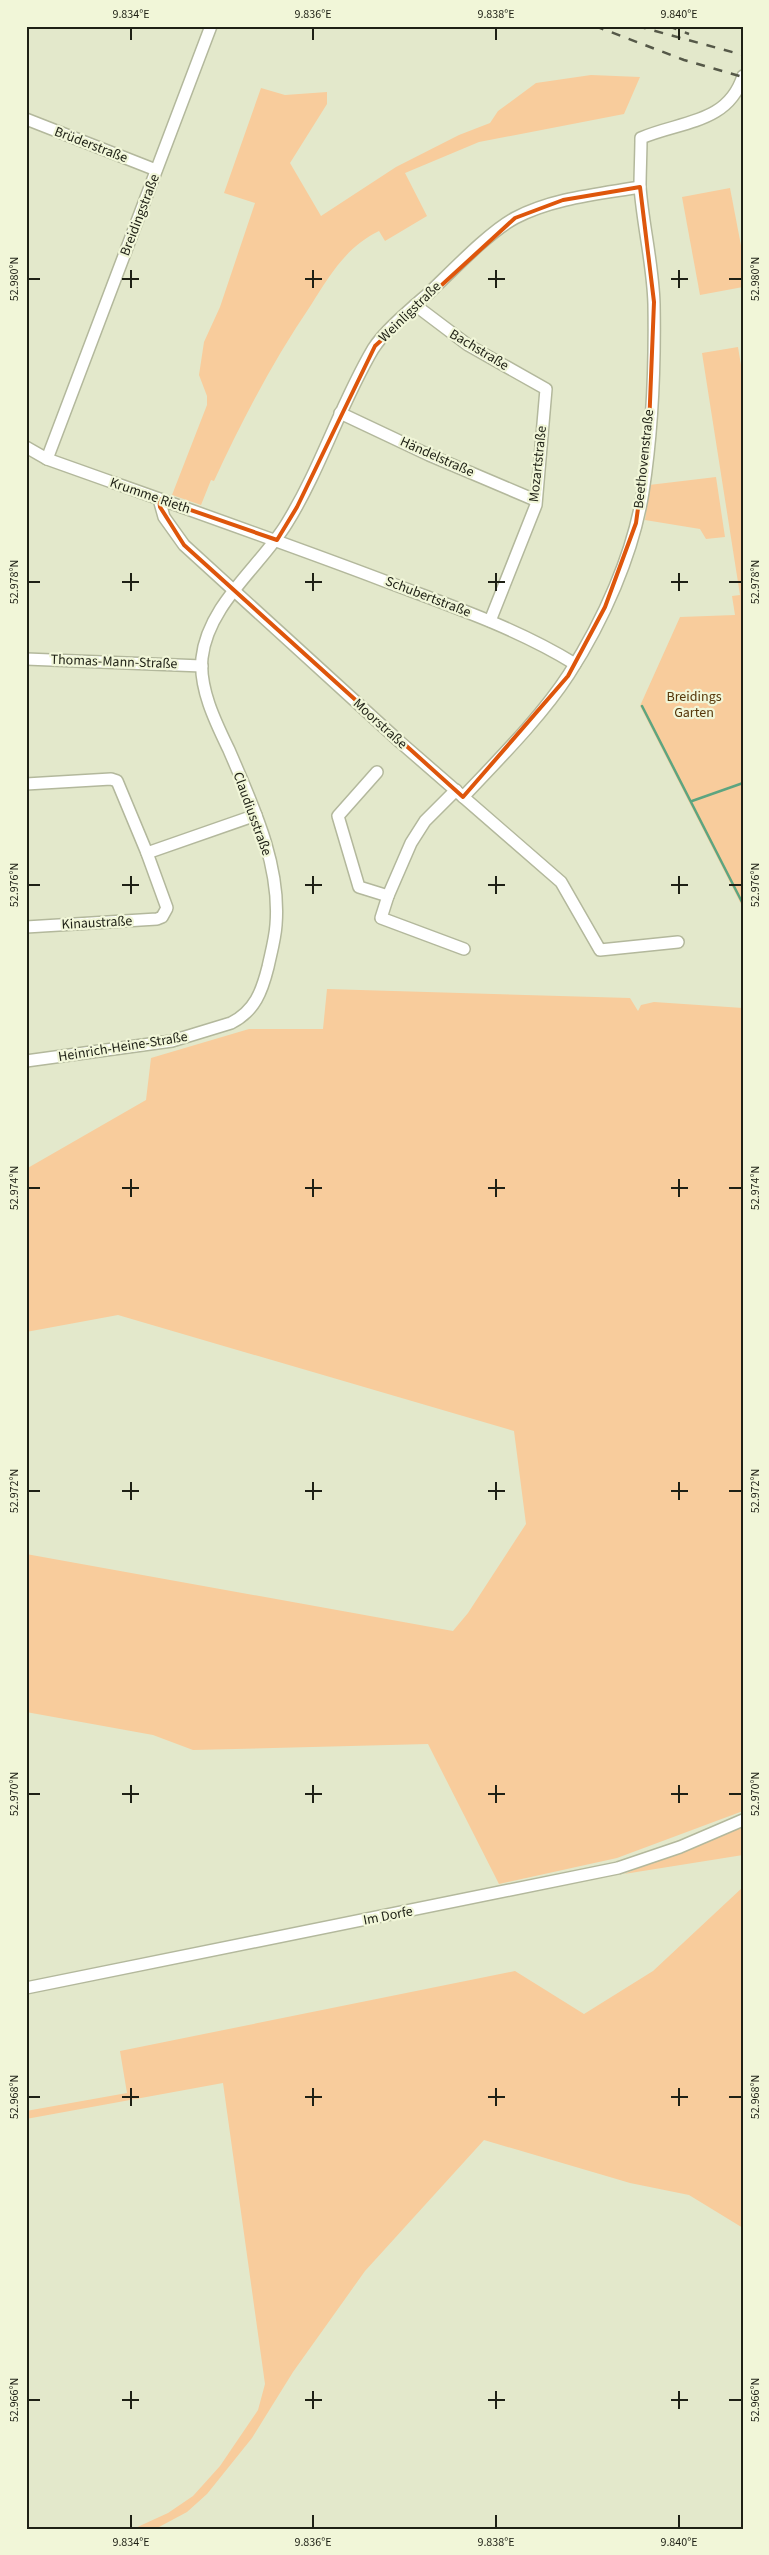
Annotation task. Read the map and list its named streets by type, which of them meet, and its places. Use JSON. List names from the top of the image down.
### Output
{
  "streets": {
    "street": [
      "Brüderstraße",
      "Breidingstraße",
      "Weinligstraße",
      "Bachstraße",
      "Händelstraße",
      "Beethovenstraße",
      "Mozartstraße",
      "Krumme Rieth",
      "Schubertstraße",
      "Thomas-Mann-Straße",
      "Moorstraße",
      "Claudiusstraße",
      "Kinaustraße",
      "Heinrich-Heine-Straße",
      "Im Dorfe"
    ]
  },
  "crossings": [
    ["Brüderstraße", "Breidingstraße"],
    ["Breidingstraße", "Krumme Rieth"],
    ["Weinligstraße", "Bachstraße"],
    ["Weinligstraße", "Händelstraße"],
    ["Weinligstraße", "Beethovenstraße"],
    ["Weinligstraße", "Krumme Rieth"],
    ["Weinligstraße", "Schubertstraße"],
    ["Weinligstraße", "Moorstraße"],
    ["Weinligstraße", "Claudiusstraße"],
    ["Bachstraße", "Mozartstraße"],
    ["Händelstraße", "Mozartstraße"],
    ["Beethovenstraße", "Schubertstraße"],
    ["Beethovenstraße", "Moorstraße"],
    ["Mozartstraße", "Schubertstraße"],
    ["Krumme Rieth", "Schubertstraße"],
    ["Krumme Rieth", "Moorstraße"],
    ["Thomas-Mann-Straße", "Claudiusstraße"],
    ["Moorstraße", "Claudiusstraße"],
    ["Claudiusstraße", "Heinrich-Heine-Straße"]
  ],
  "parks": ["Breidings Garten"],
  "coordinates": [
    "9.834°E",
    "9.836°E",
    "9.838°E",
    "9.840°E",
    "52.980°N",
    "52.978°N",
    "52.976°N",
    "52.974°N",
    "52.972°N",
    "52.970°N",
    "52.968°N",
    "52.966°N"
  ]
}
